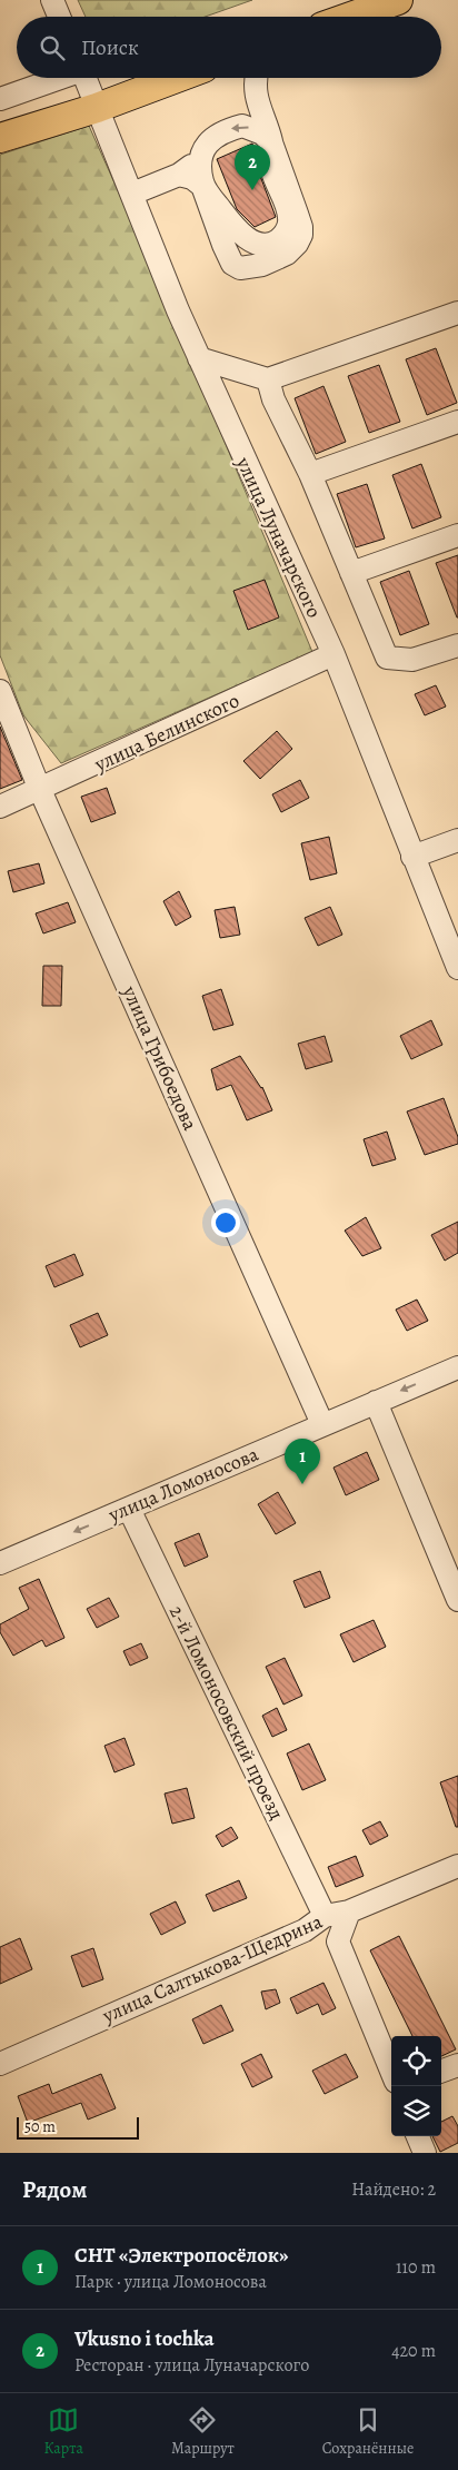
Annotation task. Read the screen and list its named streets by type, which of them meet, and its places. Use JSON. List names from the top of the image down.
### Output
{
  "streets": {
    "street": [
      "улица Луначарского",
      "улица Белинского",
      "улица Грибоедова",
      "улица Ломоносова",
      "2-й Ломоносовский проезд",
      "улица Салтыкова-Щедрина"
    ]
  },
  "crossings": [
    ["улица Луначарского", "улица Белинского"],
    ["улица Белинского", "улица Грибоедова"],
    ["улица Грибоедова", "улица Ломоносова"],
    ["улица Ломоносова", "2-й Ломоносовский проезд"],
    ["2-й Ломоносовский проезд", "улица Салтыкова-Щедрина"]
  ],
  "one_way": ["улица Ломоносова"],
  "scale_bar": "50 m",
  "page": {
    "search": "Поиск",
    "pins": ["2", "1"],
    "scale": "50 m",
    "heading": ["Рядом", "Найдено: 2"],
    "list": [
      {
        "mark": "1",
        "name": "СНТ «Электропосёлок»",
        "note": "Парк · улица Ломоносова",
        "value": "110 m"
      },
      {
        "mark": "2",
        "name": "Vkusno i tochka",
        "note": "Ресторан · улица Луначарского",
        "value": "420 m"
      }
    ],
    "nav": ["Карта", "Маршрут", "Сохранённые"]
  }
}
